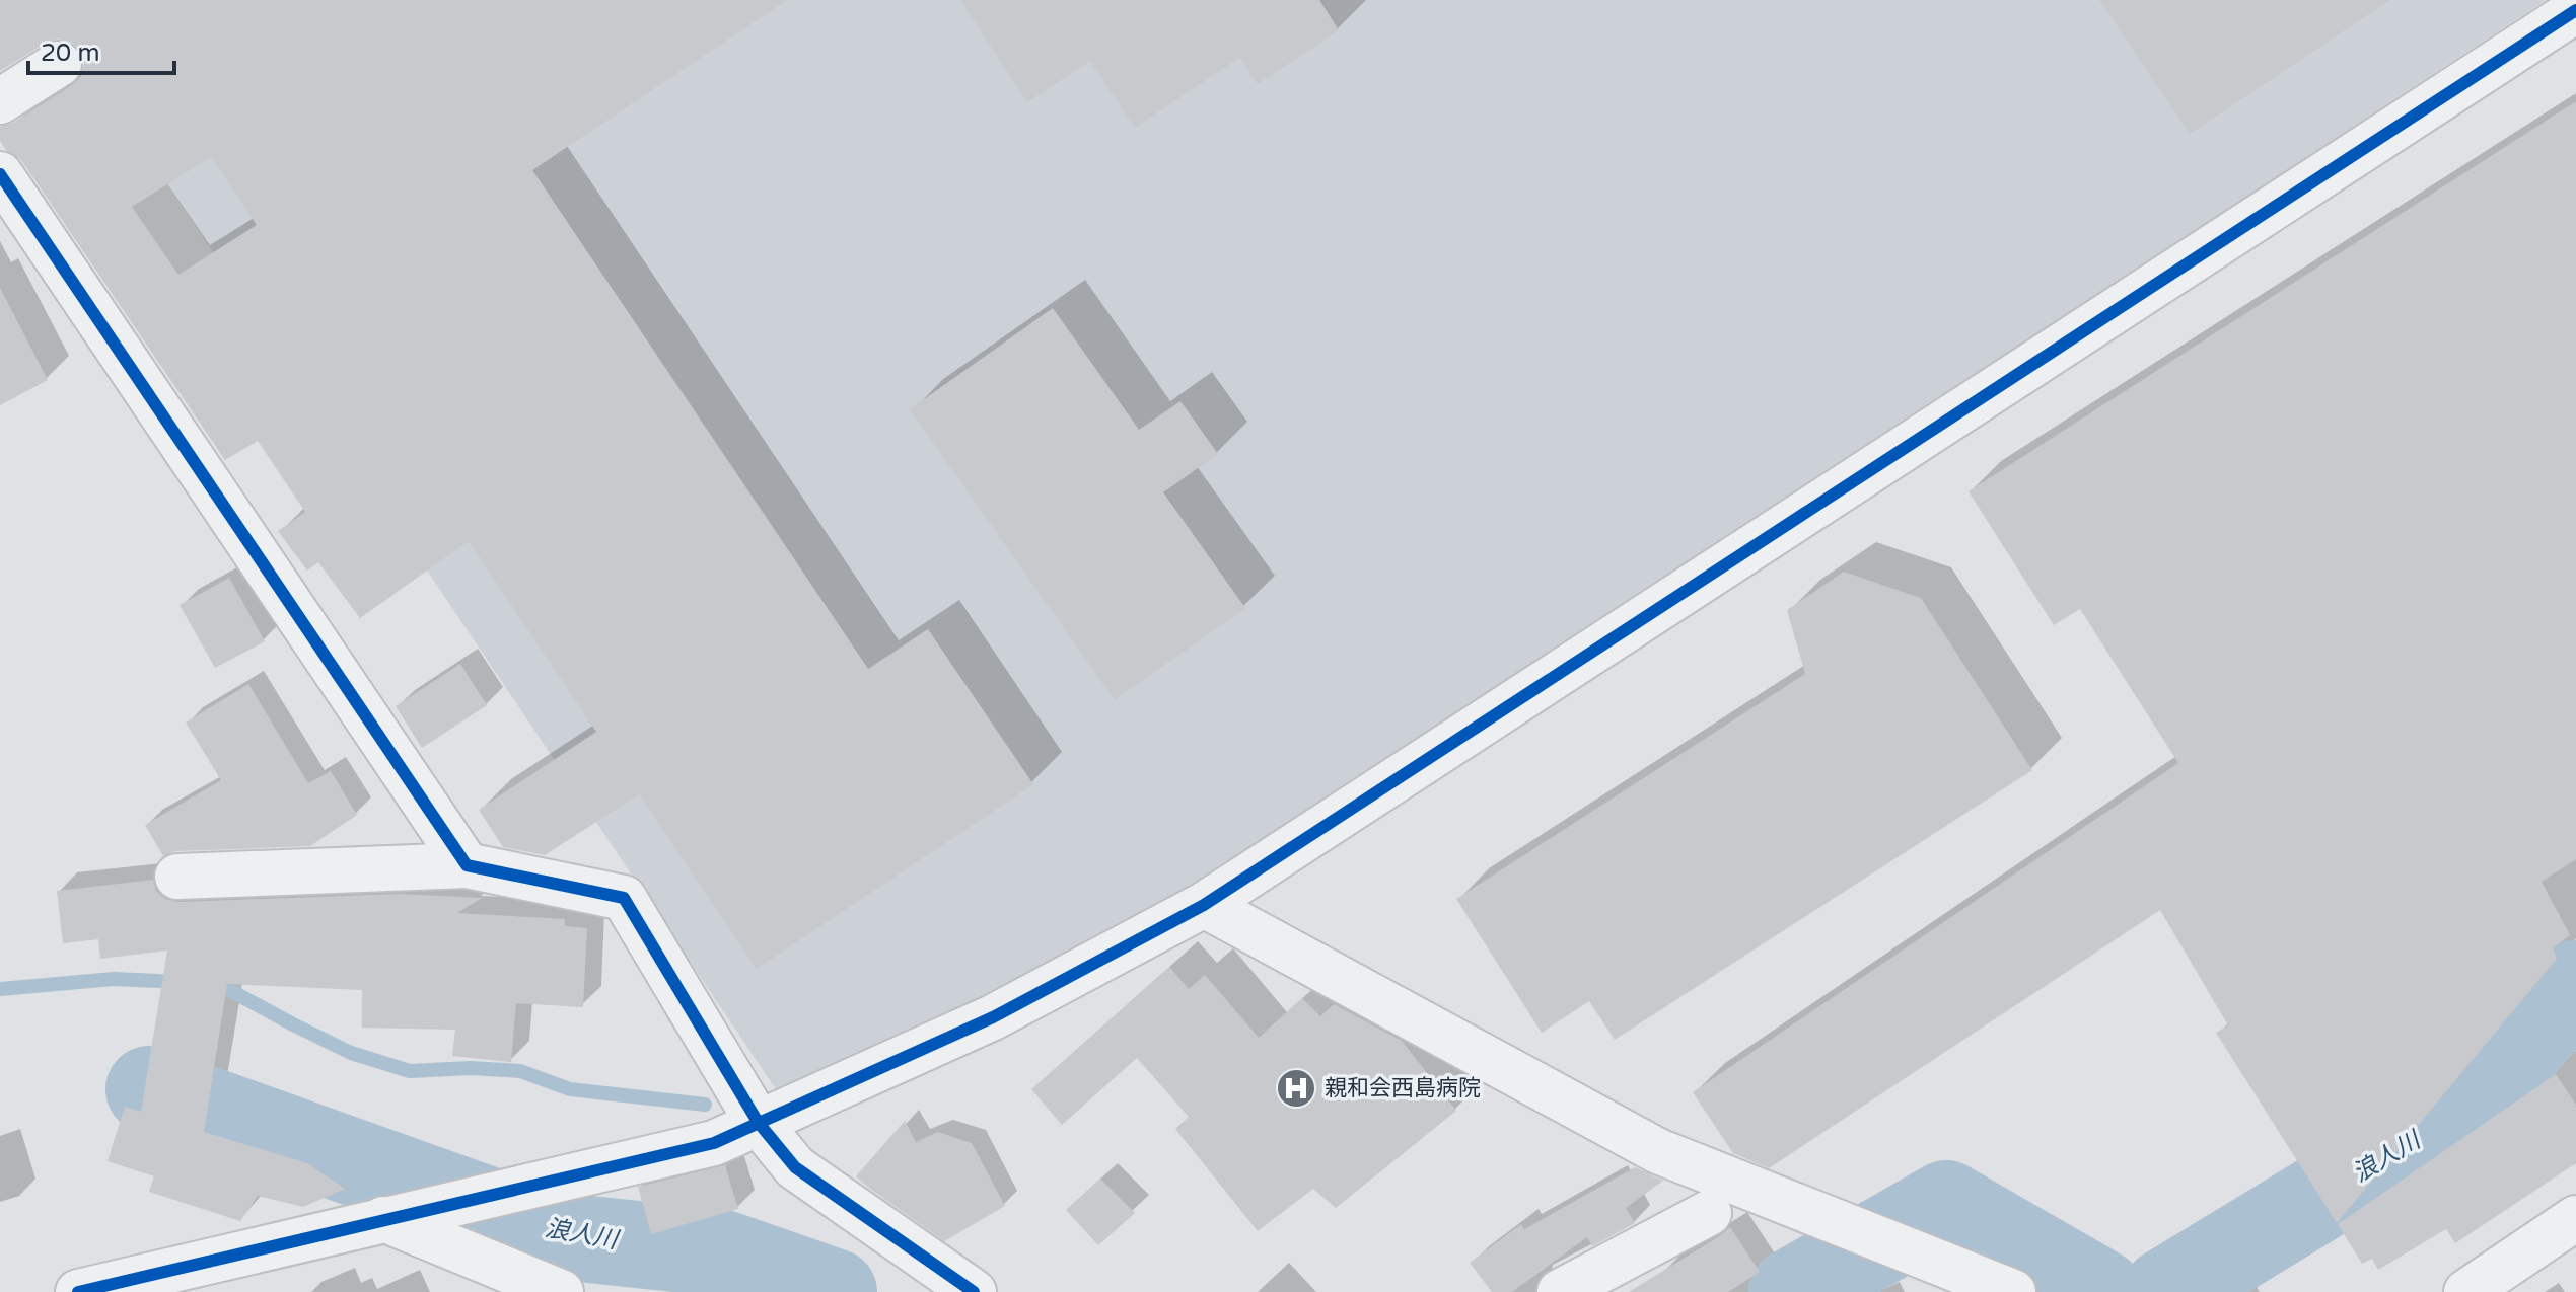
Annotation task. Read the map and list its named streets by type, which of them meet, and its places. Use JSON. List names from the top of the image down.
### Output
{
  "water": ["浪人川"],
  "places": {
    "hospital": ["親和会西島病院"]
  },
  "scale_bar": "20 m"
}
